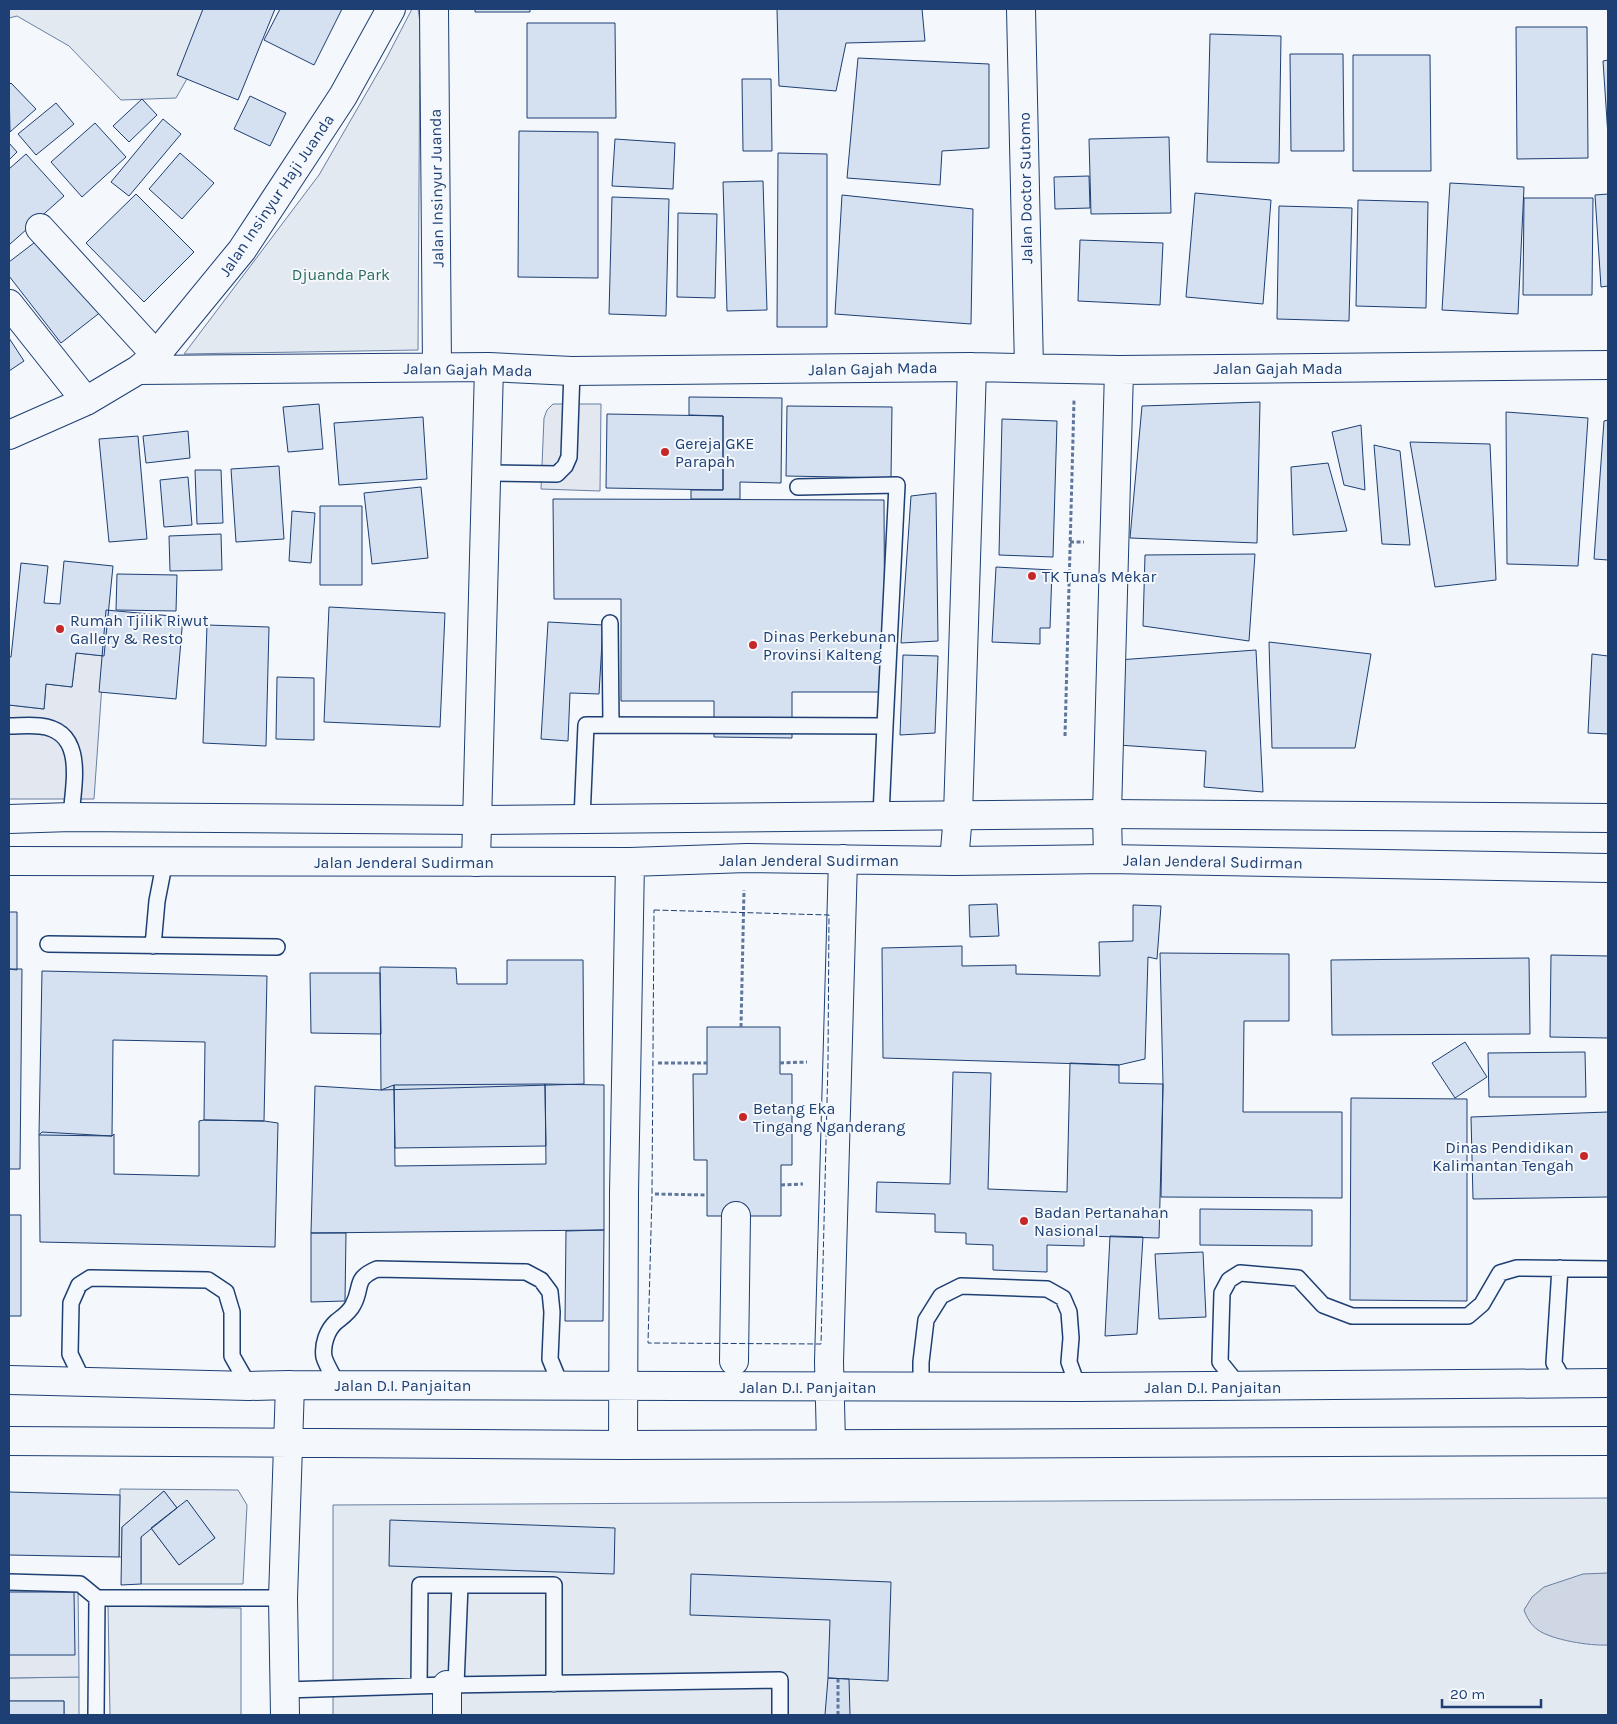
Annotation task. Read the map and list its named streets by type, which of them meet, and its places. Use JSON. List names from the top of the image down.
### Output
{
  "streets": {
    "street": [
      "Jalan Insinyur Juanda",
      "Jalan Doctor Sutomo",
      "Jalan Insinyur Haji Juanda",
      "Jalan Gajah Mada",
      "Jalan Jenderal Sudirman",
      "Jalan D.I. Panjaitan"
    ]
  },
  "crossings": [
    ["Jalan Insinyur Juanda", "Jalan Gajah Mada"],
    ["Jalan Doctor Sutomo", "Jalan Gajah Mada"],
    ["Jalan Insinyur Haji Juanda", "Jalan Gajah Mada"]
  ],
  "parks": ["Djuanda Park"],
  "places": [
    "Gereja GKE Parapah",
    "TK Tunas Mekar",
    "Rumah Tjilik Riwut Gallery & Resto",
    "Dinas Perkebunan Provinsi Kalteng",
    "Betang Eka Tingang Nganderang",
    "Dinas Pendidikan Kalimantan Tengah",
    "Badan Pertanahan Nasional"
  ],
  "scale_bar": "20 m"
}
